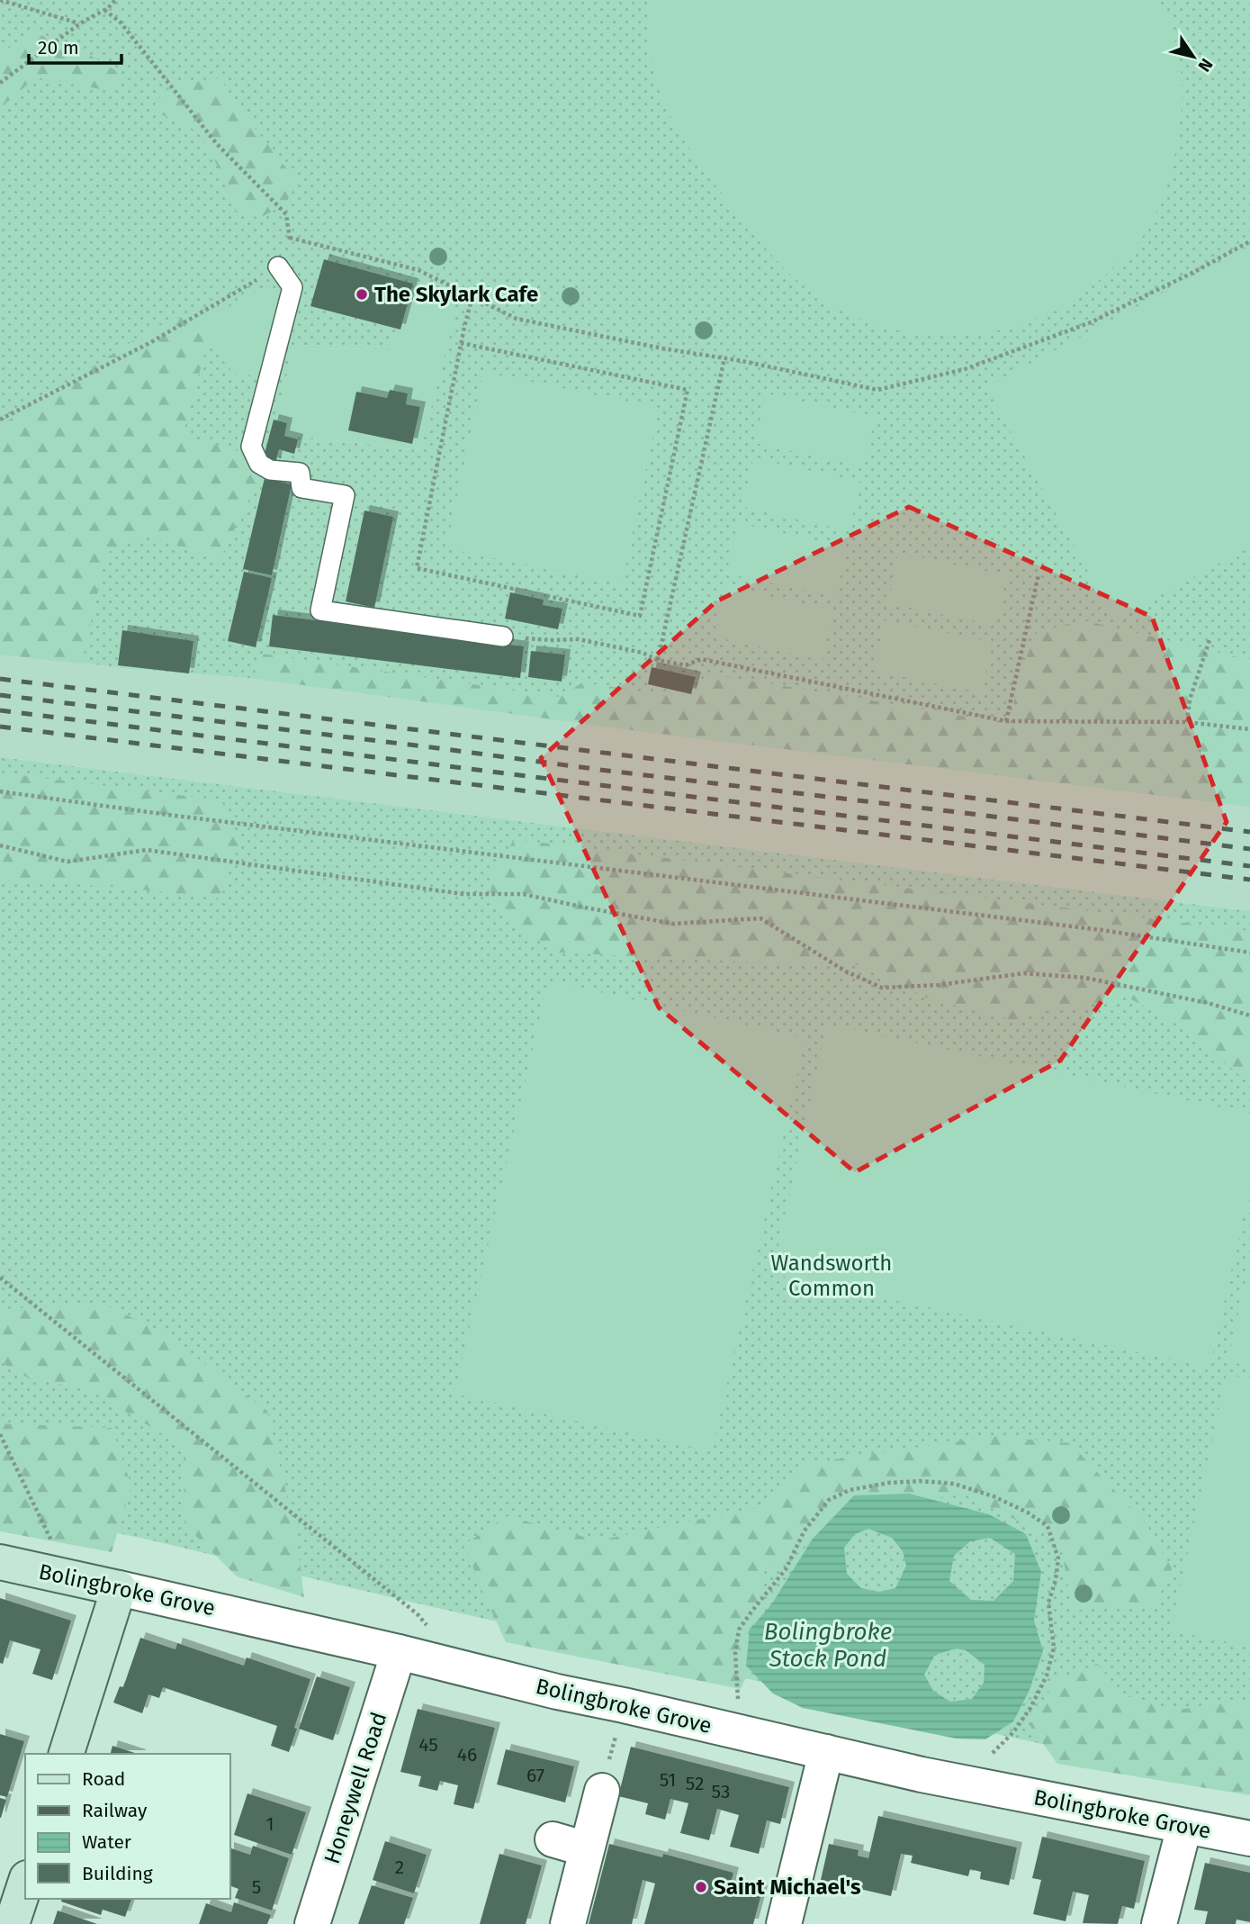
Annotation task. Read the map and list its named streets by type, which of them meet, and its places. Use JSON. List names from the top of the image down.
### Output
{
  "streets": {
    "main road": ["Bolingbroke Grove"],
    "street": ["Honeywell Road"]
  },
  "crossings": [
    ["Bolingbroke Grove", "Honeywell Road"]
  ],
  "water": ["Bolingbroke Stock Pond"],
  "parks": ["Wandsworth Common"],
  "places": ["The Skylark Cafe", "Saint Michael's"],
  "house_numbers": [
    "45",
    "46",
    "67",
    "51",
    "52",
    "53",
    "1",
    "2",
    "5"
  ],
  "legend": [
    "Road",
    "Railway",
    "Water",
    "Building"
  ],
  "scale_bar": "20 m",
  "north": "bottom right"
}
